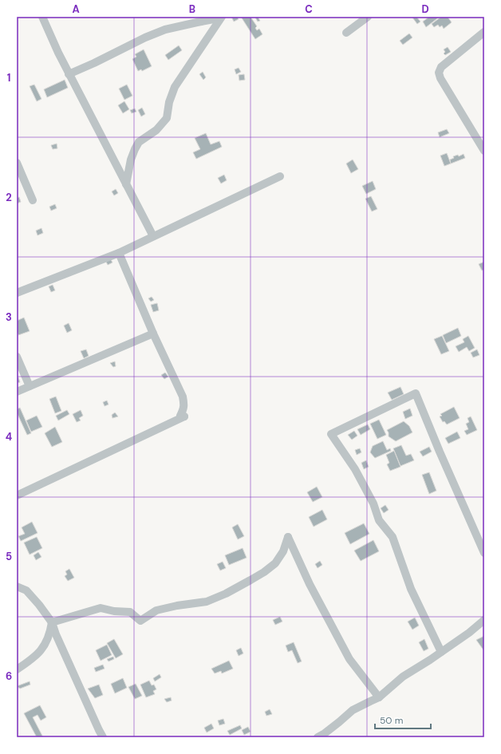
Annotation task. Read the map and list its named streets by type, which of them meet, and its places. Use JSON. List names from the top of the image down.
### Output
{
  "scale_bar": "50 m",
  "grid": {
    "columns": [
      "A",
      "B",
      "C",
      "D"
    ],
    "rows": [
      "1",
      "2",
      "3",
      "4",
      "5",
      "6"
    ]
  }
}
